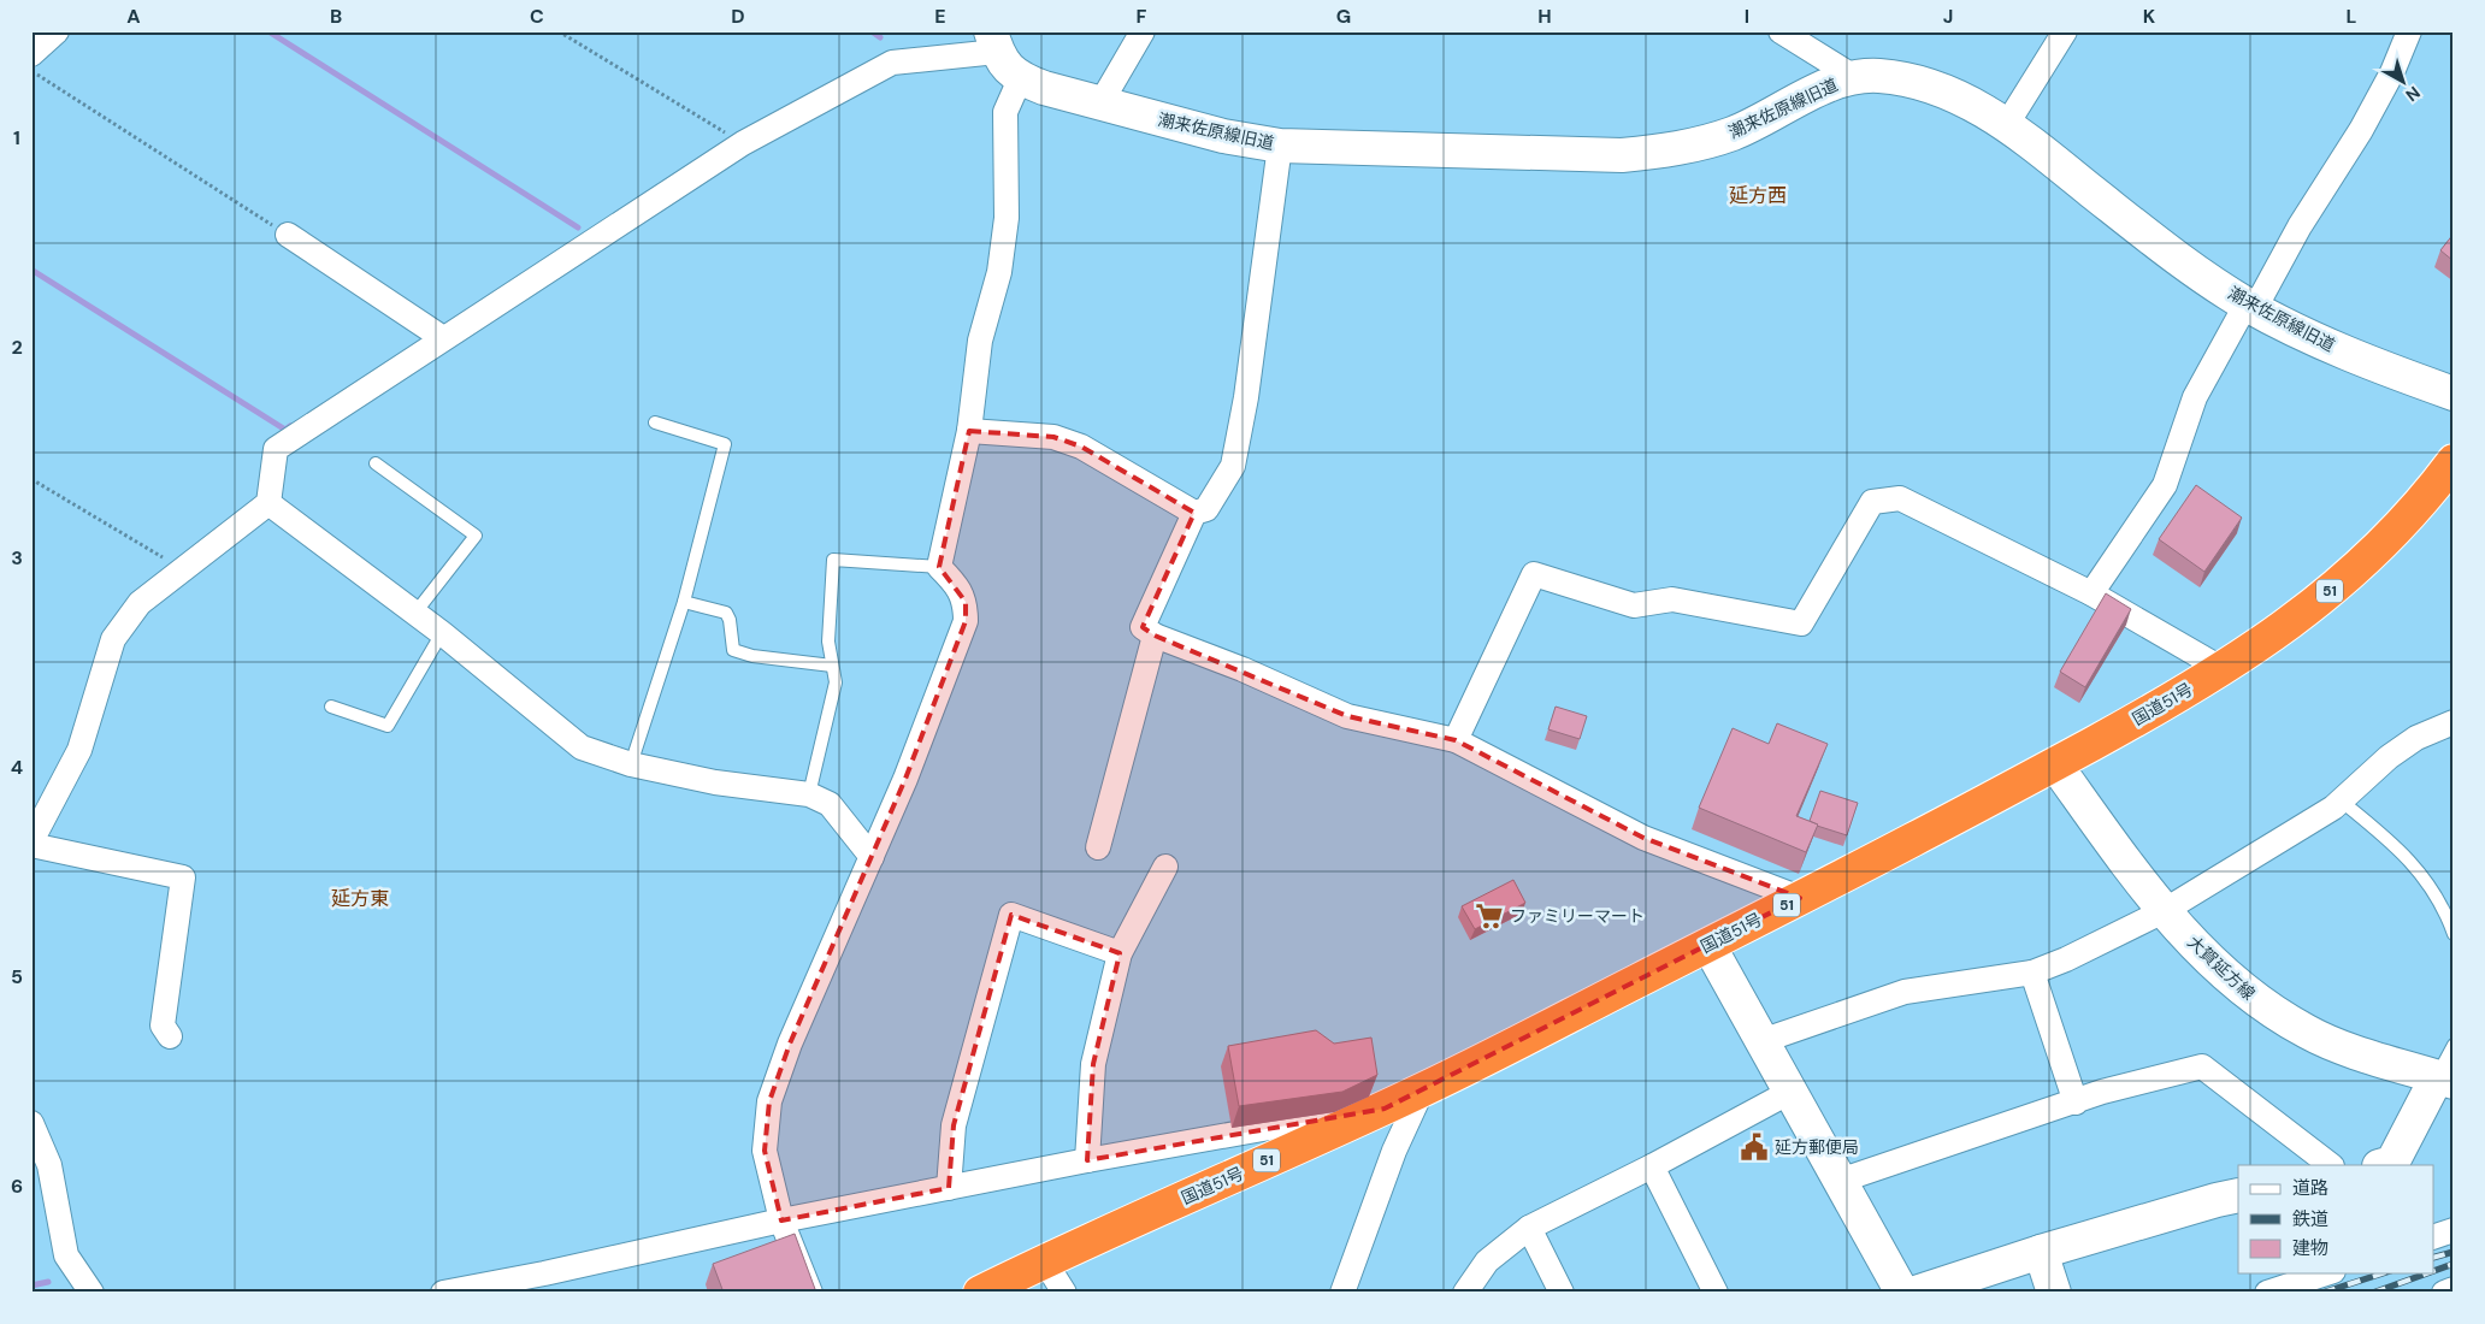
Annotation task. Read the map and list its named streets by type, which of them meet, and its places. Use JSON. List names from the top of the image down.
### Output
{
  "streets": {
    "highway": ["51", "国道51号"],
    "street": ["潮来佐原線旧道", "大賀延方線"]
  },
  "crossings": [
    ["国道51号", "大賀延方線"]
  ],
  "districts": ["延方西", "延方東"],
  "places": {
    "supermarket": ["ファミリーマート"],
    "public building": ["延方郵便局"]
  },
  "legend": ["道路", "鉄道", "建物"],
  "north": "bottom right",
  "grid": {
    "columns": [
      "A",
      "B",
      "C",
      "D",
      "E",
      "F",
      "G",
      "H",
      "I",
      "J",
      "K",
      "L"
    ],
    "rows": [
      "1",
      "2",
      "3",
      "4",
      "5",
      "6"
    ]
  }
}
